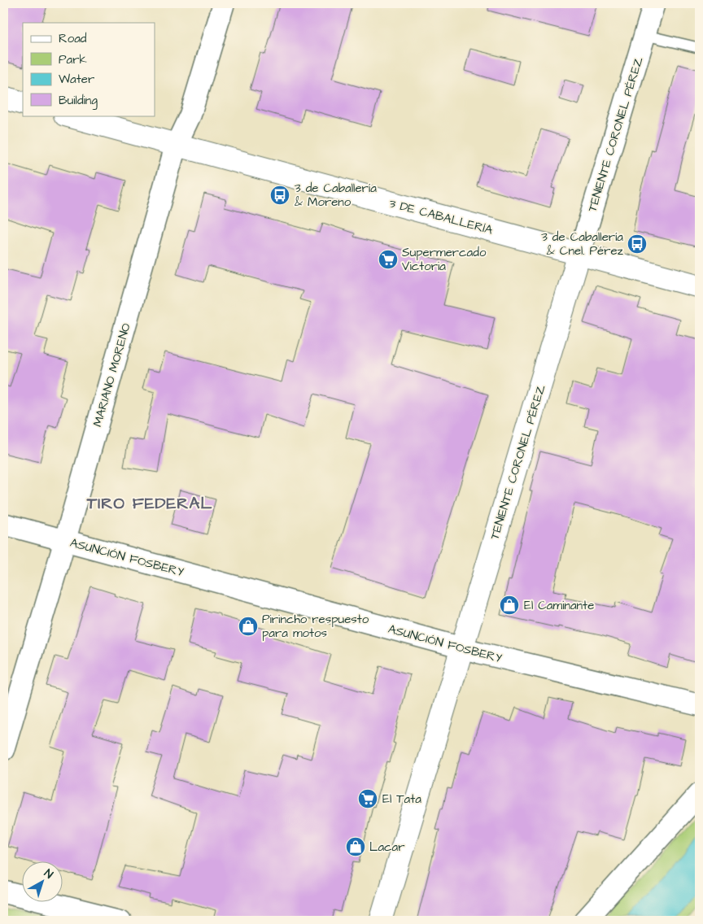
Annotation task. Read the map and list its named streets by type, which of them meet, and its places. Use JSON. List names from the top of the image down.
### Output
{
  "streets": {
    "street": [
      "TENIENTE CORONEL PÉREZ",
      "3 DE CABALLERÍA",
      "MARIANO MORENO",
      "ASUNCIÓN FOSBERY"
    ]
  },
  "crossings": [
    ["TENIENTE CORONEL PÉREZ", "3 DE CABALLERÍA"],
    ["TENIENTE CORONEL PÉREZ", "ASUNCIÓN FOSBERY"],
    ["3 DE CABALLERÍA", "MARIANO MORENO"],
    ["MARIANO MORENO", "ASUNCIÓN FOSBERY"]
  ],
  "districts": ["TIRO FEDERAL"],
  "places": {
    "bus stop": ["3 de Caballería & Moreno", "3 de Caballería & Cnel. Pérez"],
    "supermarket": ["Supermercado Victoria", "El Tata"],
    "shop": ["El Caminante", "Pirincho respuesto para motos", "Lacar"]
  },
  "legend": [
    "Road",
    "Park",
    "Water",
    "Building"
  ],
  "north": "top right"
}
